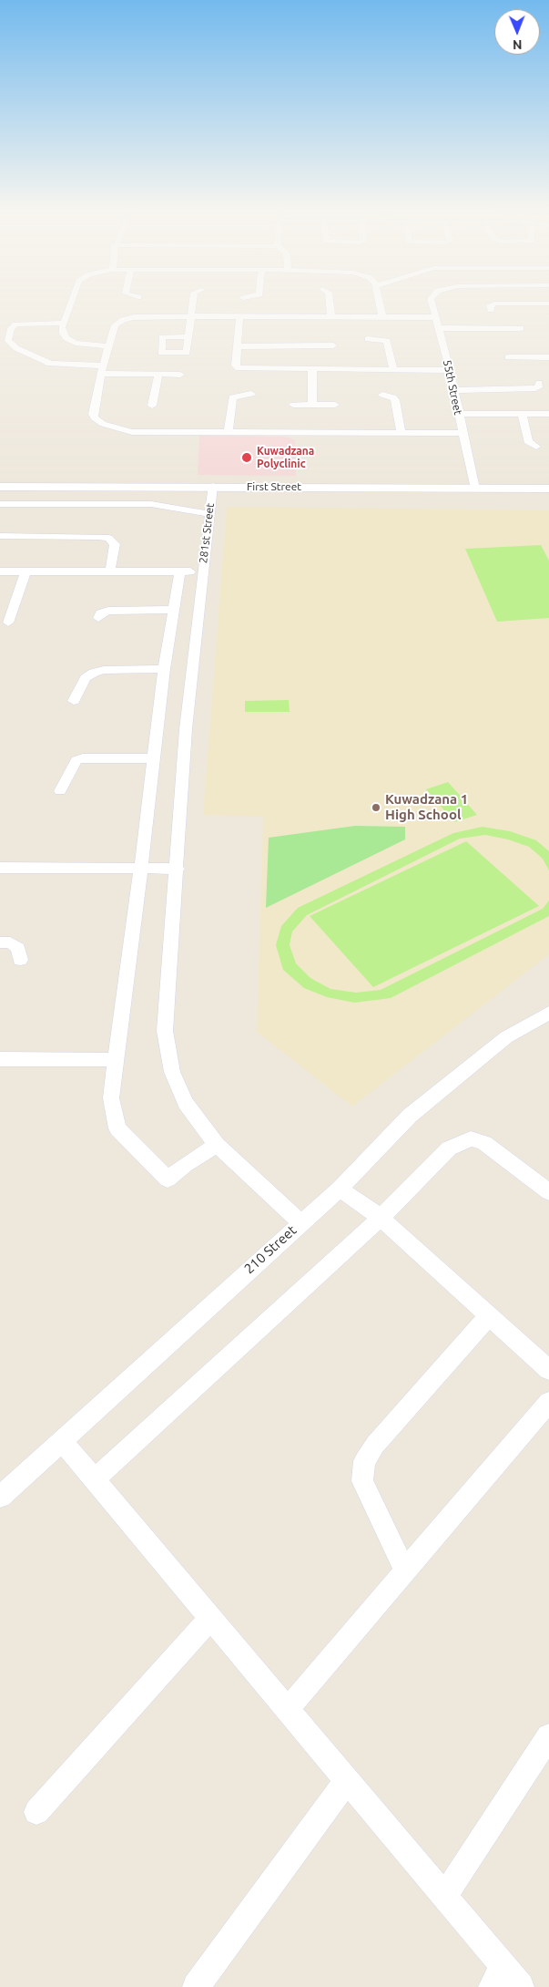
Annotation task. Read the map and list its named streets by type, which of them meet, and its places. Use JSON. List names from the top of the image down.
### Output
{
  "streets": {
    "street": [
      "55th Street",
      "First Street",
      "281st Street",
      "210 Street"
    ]
  },
  "crossings": [
    ["55th Street", "First Street"],
    ["First Street", "281st Street"],
    ["281st Street", "210 Street"]
  ],
  "places": ["Kuwadzana Polyclinic", "Kuwadzana 1 High School"],
  "north": "bottom"
}
